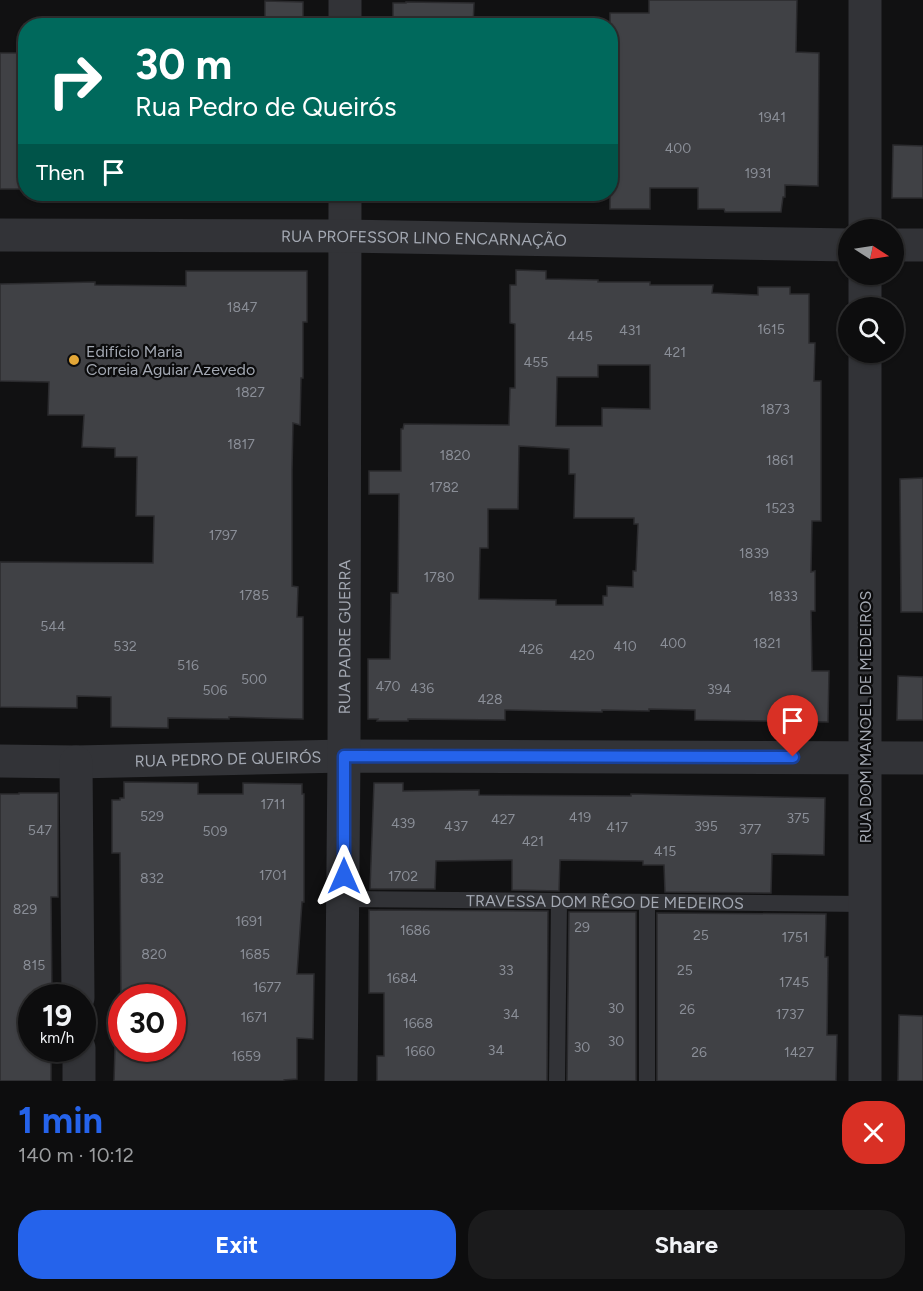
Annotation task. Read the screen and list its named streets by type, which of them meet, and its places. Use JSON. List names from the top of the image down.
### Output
{
  "streets": {
    "street": [
      "RUA PROFESSOR LINO ENCARNAÇÃO",
      "RUA PADRE GUERRA",
      "RUA DOM MANOEL DE MEDEIROS",
      "RUA PEDRO DE QUEIRÓS"
    ],
    "lane": ["TRAVESSA DOM RÊGO DE MEDEIROS"]
  },
  "crossings": [
    ["RUA PROFESSOR LINO ENCARNAÇÃO", "RUA PADRE GUERRA"],
    ["RUA PADRE GUERRA", "RUA PEDRO DE QUEIRÓS"],
    ["RUA PADRE GUERRA", "TRAVESSA DOM RÊGO DE MEDEIROS"],
    ["RUA DOM MANOEL DE MEDEIROS", "RUA PEDRO DE QUEIRÓS"],
    ["RUA DOM MANOEL DE MEDEIROS", "TRAVESSA DOM RÊGO DE MEDEIROS"]
  ],
  "places": ["Edifício Maria Correia Aguiar Azevedo"],
  "house_numbers": [
    "1941",
    "400",
    "1931",
    "1847",
    "1615",
    "431",
    "445",
    "421",
    "455",
    "1827",
    "1873",
    "1817",
    "1820",
    "1861",
    "1782",
    "1523",
    "1797",
    "1839",
    "1780",
    "1785",
    "1833",
    "544",
    "400",
    "1821",
    "532",
    "410",
    "426",
    "420",
    "516",
    "500",
    "470",
    "436",
    "394",
    "506",
    "428",
    "1711",
    "529",
    "419",
    "375",
    "427",
    "439",
    "437",
    "395",
    "417",
    "377",
    "547",
    "509",
    "421",
    "415",
    "1701",
    "1702",
    "832",
    "829",
    "1691",
    "29",
    "1686",
    "25",
    "1751",
    "820",
    "1685",
    "815",
    "33",
    "25",
    "1684",
    "1745",
    "1677",
    "30",
    "26",
    "34",
    "1737",
    "1671",
    "1668",
    "30",
    "30",
    "34",
    "1660",
    "26",
    "1427",
    "1659"
  ],
  "north": "right",
  "page": {
    "turn": ["30 m", "Rua Pedro de Queirós"],
    "then": "Then",
    "speed": "19 km/h",
    "limit": "30",
    "heading": ["1 min", "140 m · 10:12"],
    "buttons": ["Exit", "Share"]
  }
}
